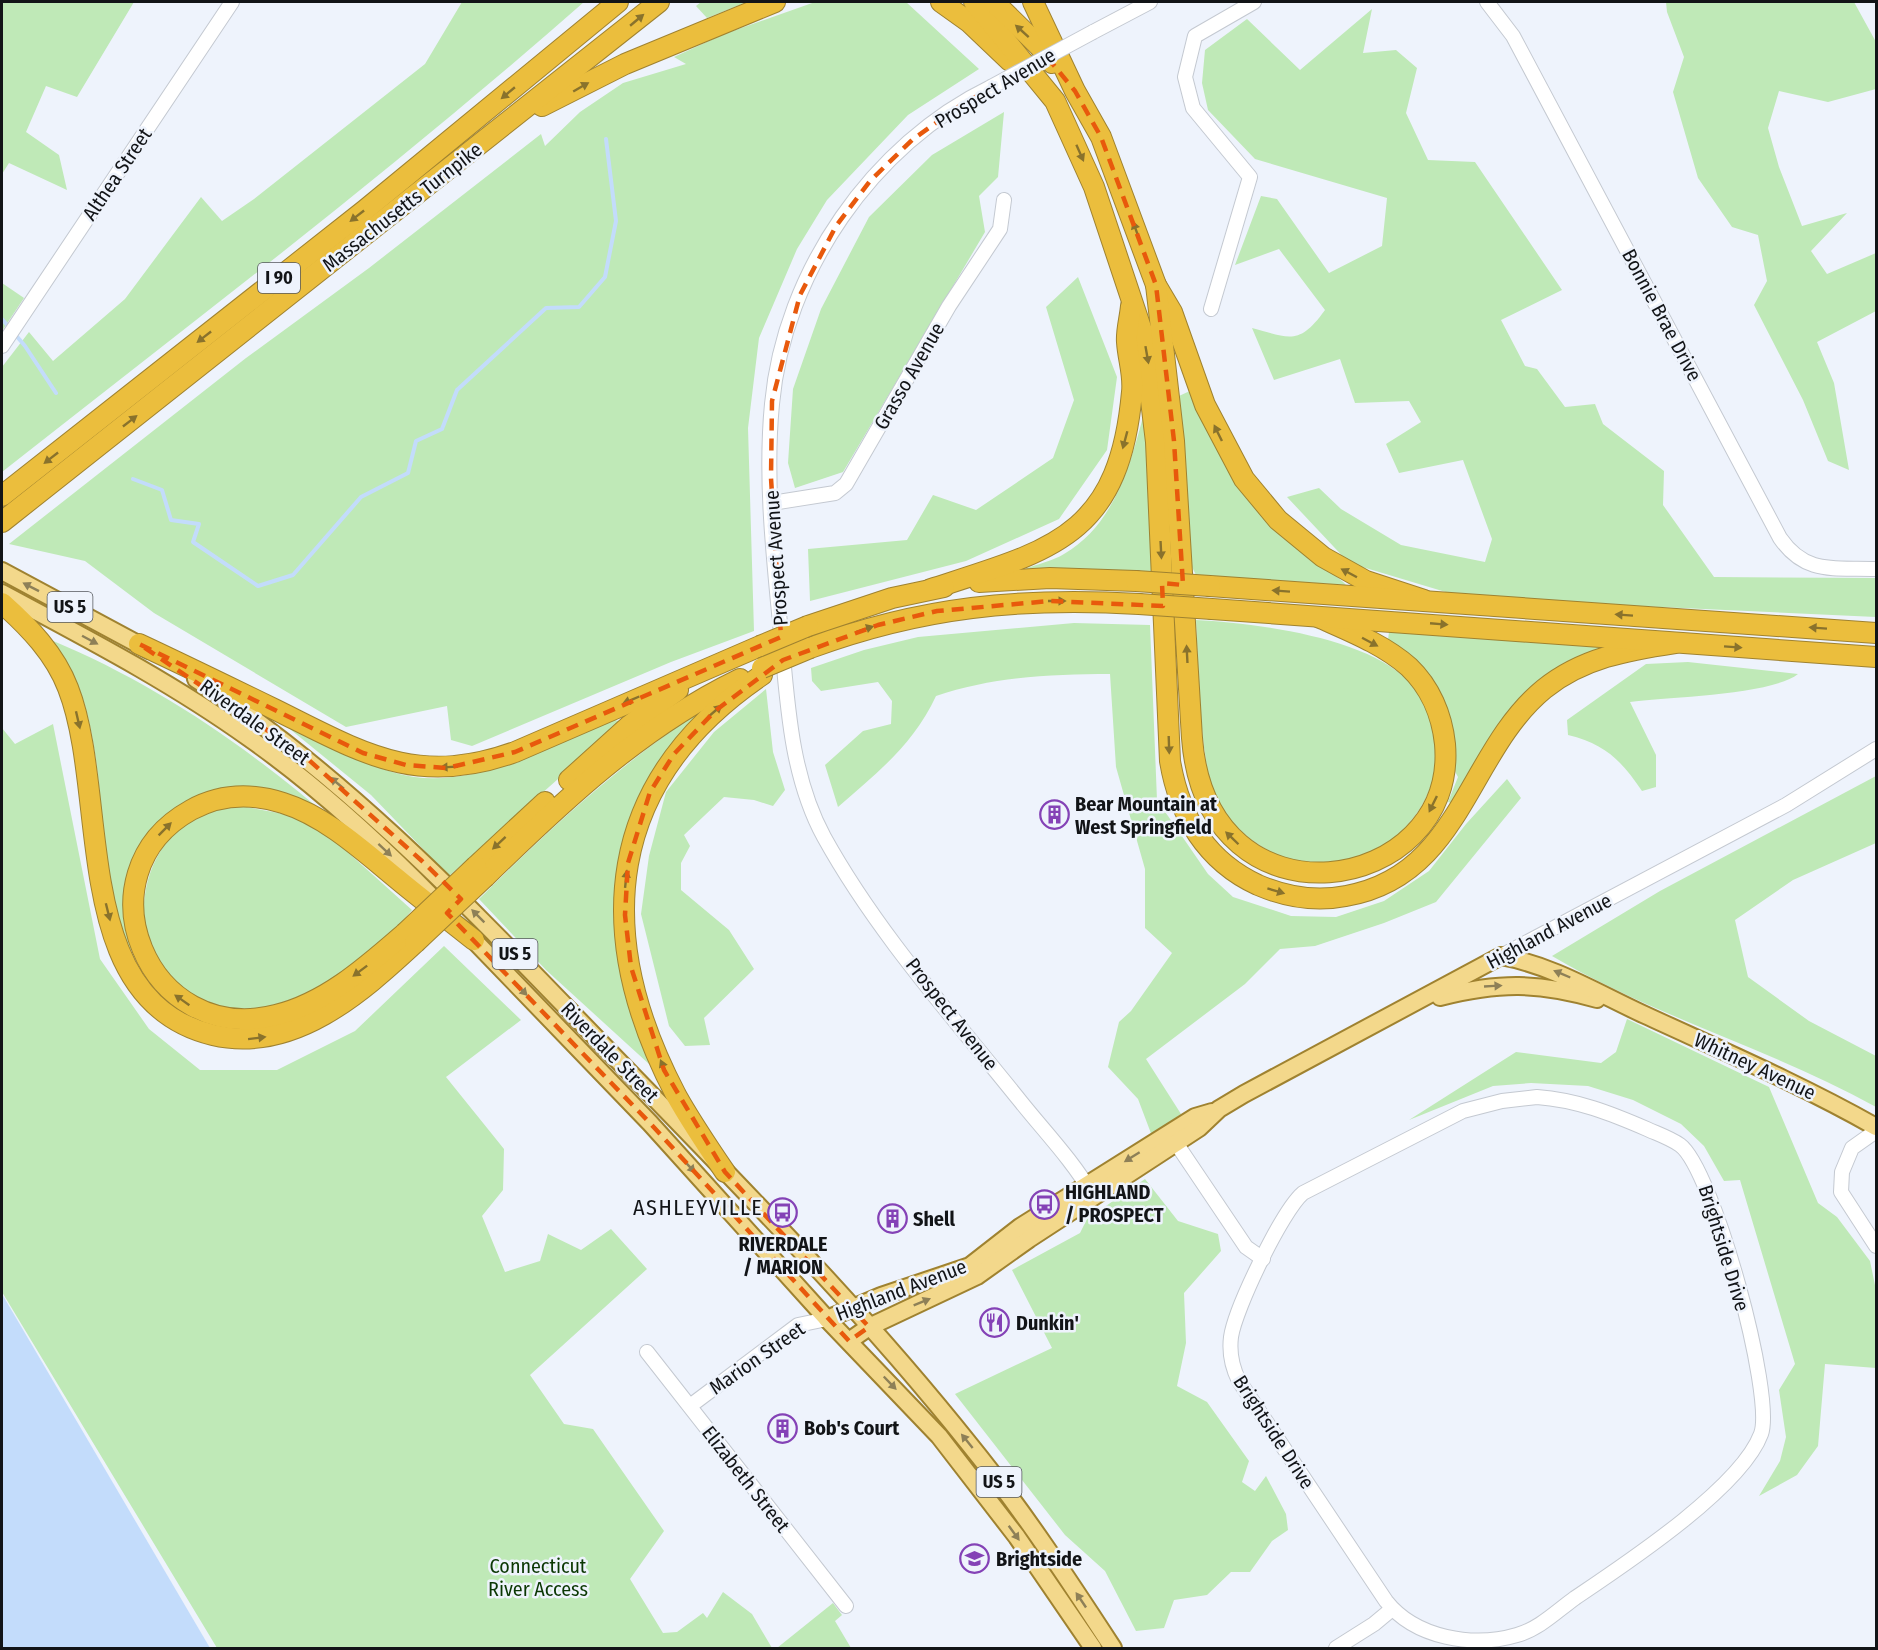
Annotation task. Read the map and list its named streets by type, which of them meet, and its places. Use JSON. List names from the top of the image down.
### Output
{
  "streets": {
    "highway": ["Massachusetts Turnpike", "I 90"],
    "main road": [
      "US 5",
      "Riverdale Street",
      "Highland Avenue",
      "Whitney Avenue"
    ],
    "street": [
      "Prospect Avenue",
      "Althea Street",
      "Bonnie Brae Drive",
      "Grasso Avenue",
      "Brightside Drive",
      "Marion Street",
      "Elizabeth Street"
    ]
  },
  "crossings": [
    ["Prospect Avenue", "Grasso Avenue"],
    ["Prospect Avenue", "Highland Avenue"],
    ["Riverdale Street", "Highland Avenue"],
    ["Riverdale Street", "Marion Street"],
    ["Highland Avenue", "Whitney Avenue"],
    ["Highland Avenue", "Marion Street"],
    ["Marion Street", "Elizabeth Street"]
  ],
  "districts": ["ASHLEYVILLE"],
  "parks": ["Connecticut River Access"],
  "places": {
    "building": ["Bear Mountain at West Springfield", "Shell", "Bob's Court"],
    "bus stop": ["HIGHLAND / PROSPECT", "RIVERDALE / MARION"],
    "restaurant": ["Dunkin'"],
    "school or university": ["Brightside"]
  }
}
